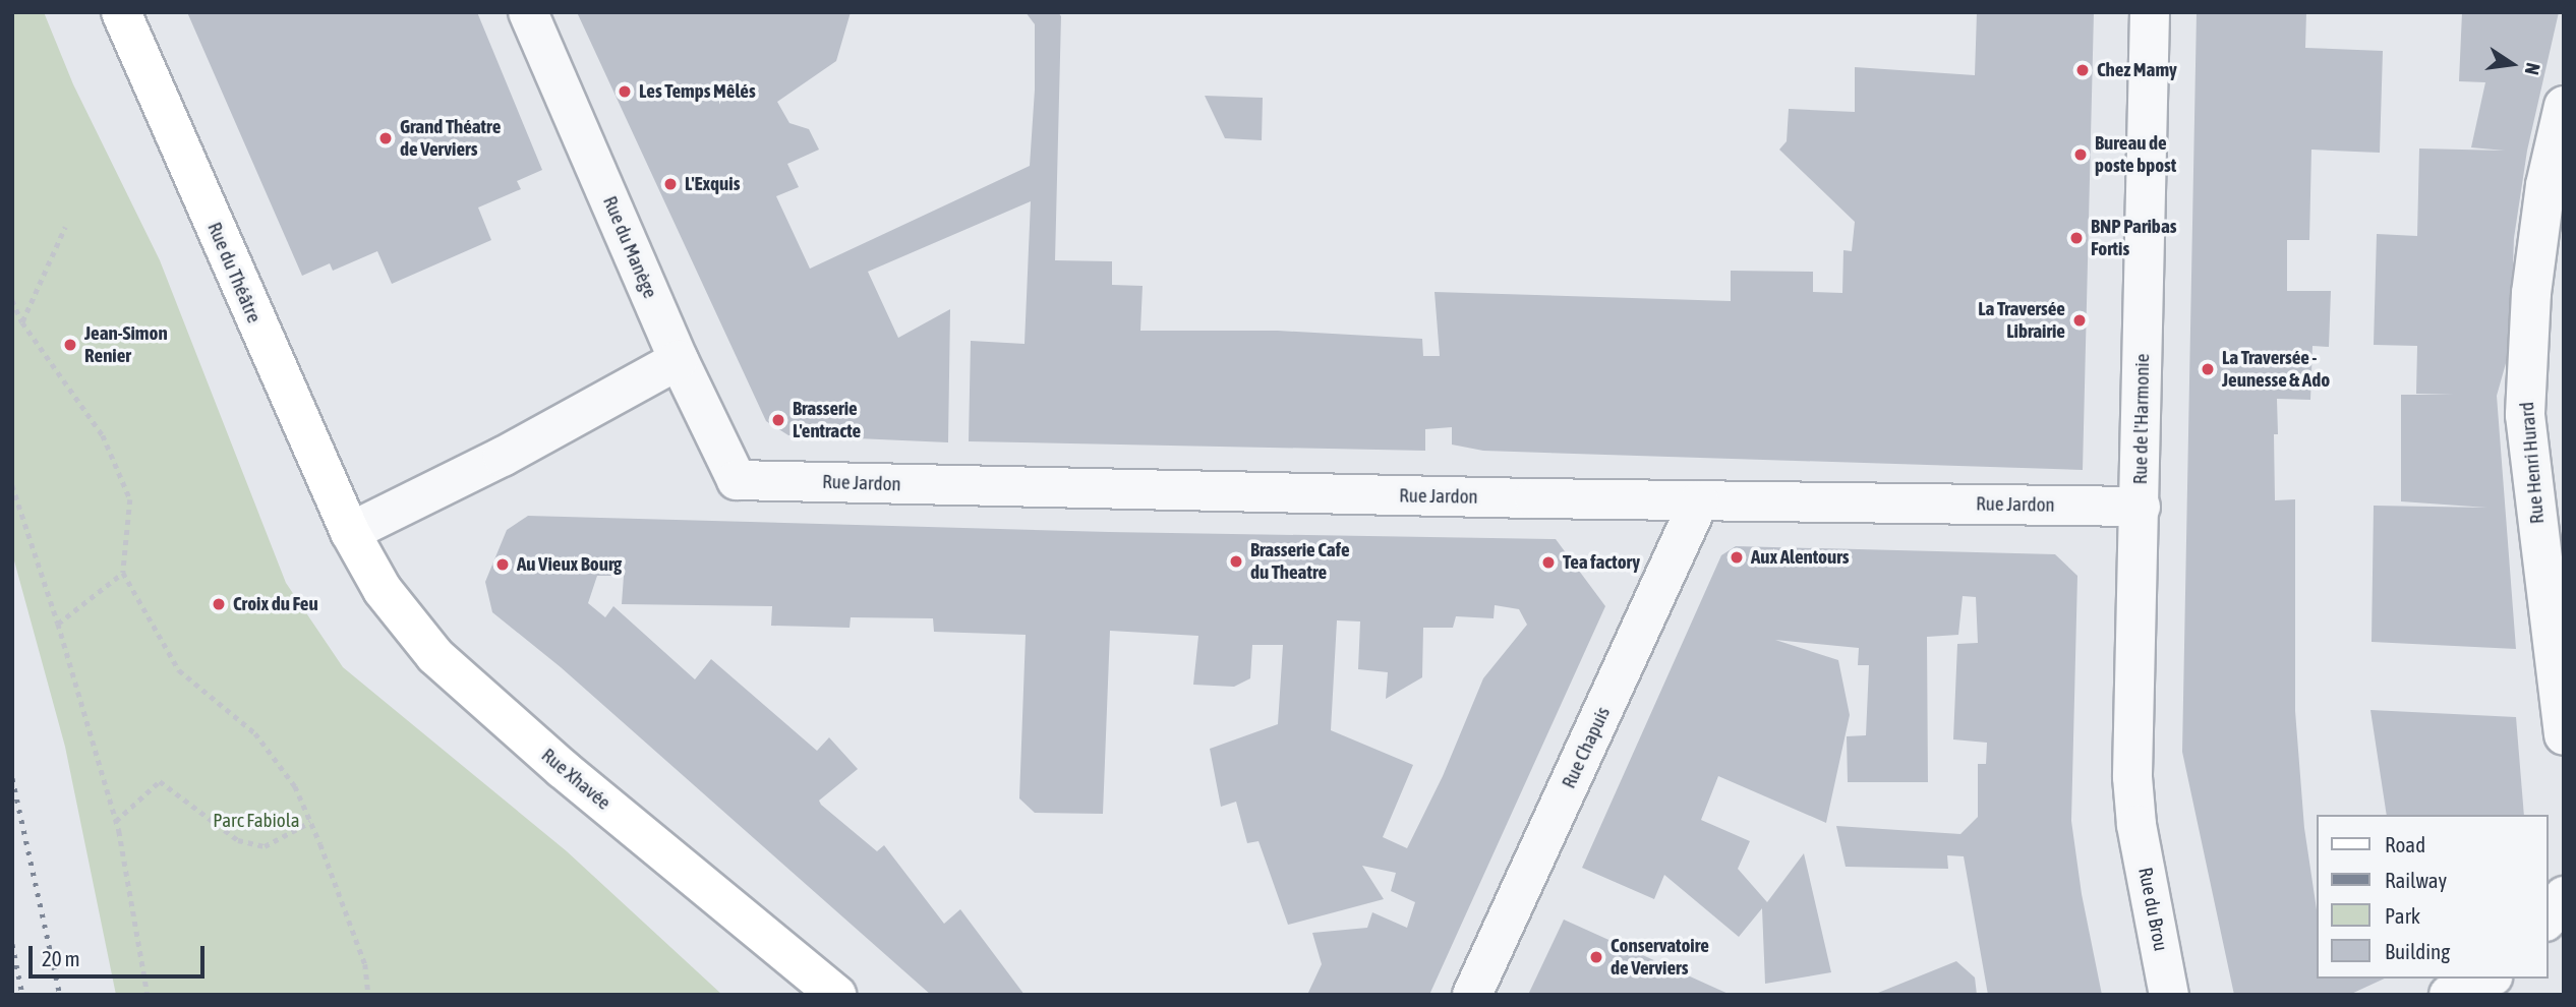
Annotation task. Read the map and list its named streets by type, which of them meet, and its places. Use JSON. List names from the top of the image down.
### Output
{
  "streets": {
    "street": [
      "Rue du Manège",
      "Rue du Théâtre",
      "Rue de l'Harmonie",
      "Rue Henri Hurard",
      "Rue Jardon",
      "Rue Chapuis",
      "Rue Xhavée",
      "Rue du Brou"
    ]
  },
  "crossings": [
    ["Rue du Manège", "Rue Jardon"],
    ["Rue du Théâtre", "Rue Xhavée"],
    ["Rue de l'Harmonie", "Rue Jardon"],
    ["Rue de l'Harmonie", "Rue du Brou"],
    ["Rue Jardon", "Rue Chapuis"]
  ],
  "parks": ["Parc Fabiola"],
  "places": [
    "Chez Mamy",
    "Les Temps Mêlés",
    "Grand Théatre de Verviers",
    "Bureau de poste bpost",
    "L'Exquis",
    "BNP Paribas Fortis",
    "La Traversée Librairie",
    "Jean-Simon Renier",
    "La Traversée - Jeunesse & Ado",
    "Brasserie L'entracte",
    "Aux Alentours",
    "Brasserie Cafe du Theatre",
    "Tea factory",
    "Au Vieux Bourg",
    "Croix du Feu",
    "Conservatoire de Verviers"
  ],
  "legend": [
    "Road",
    "Railway",
    "Park",
    "Building"
  ],
  "scale_bar": "20 m",
  "north": "right"
}
